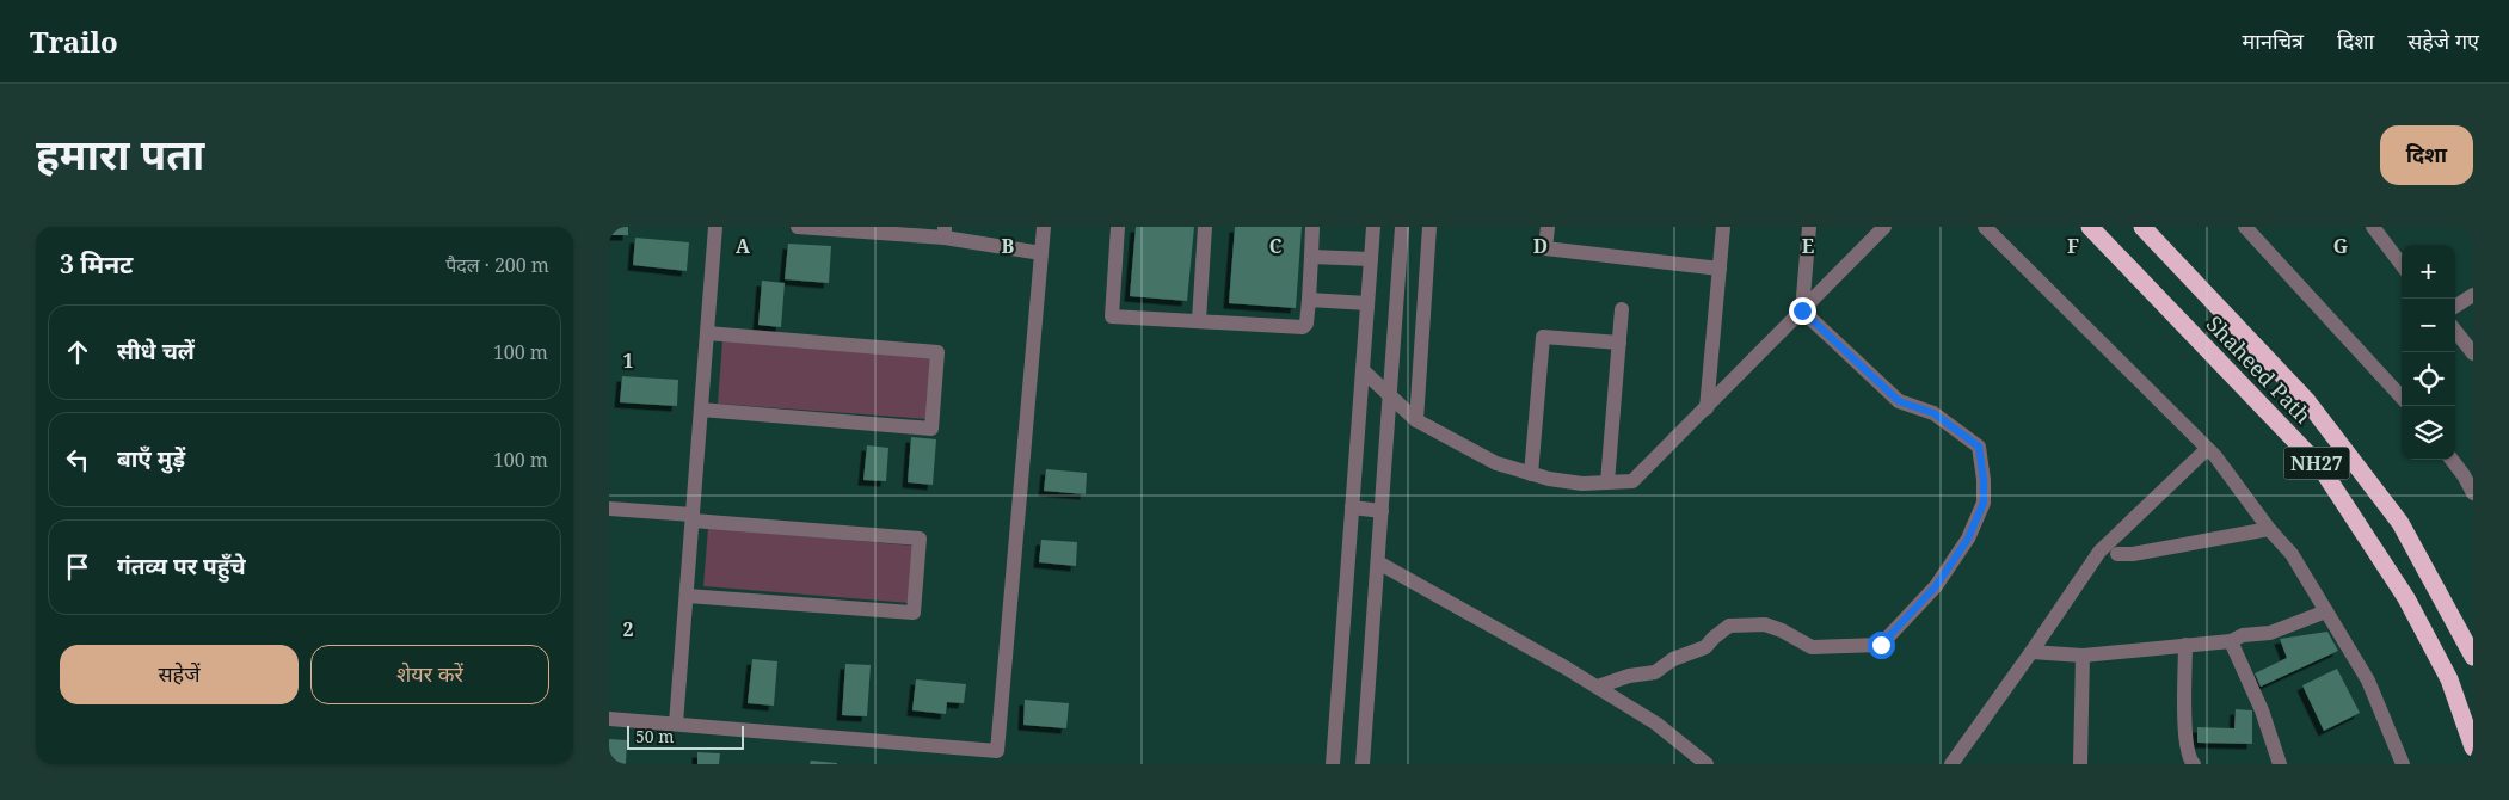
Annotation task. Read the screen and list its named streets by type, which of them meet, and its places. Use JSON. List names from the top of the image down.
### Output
{
  "streets": {
    "highway": ["Shaheed Path", "NH27"]
  },
  "scale_bar": "50 m",
  "page": {
    "header": "Trailo",
    "nav": ["मानचित्र", "दिशा", "सहेजे गए"],
    "title": "हमारा पता",
    "buttons": [
      "दिशा",
      ["सहेजें", "शेयर करें"]
    ],
    "heading": ["3 मिनट", "पैदल · 200 m"],
    "map_buttons": ["+", "−"],
    "list": [
      ["सीधे चलें", "100 m"],
      ["बाएँ मुड़ें", "100 m"],
      "गंतव्य पर पहुँचे"
    ],
    "scale": "50 m"
  },
  "grid": {
    "columns": [
      "A",
      "B",
      "C",
      "D",
      "E",
      "F",
      "G"
    ],
    "rows": ["1", "2"]
  }
}
